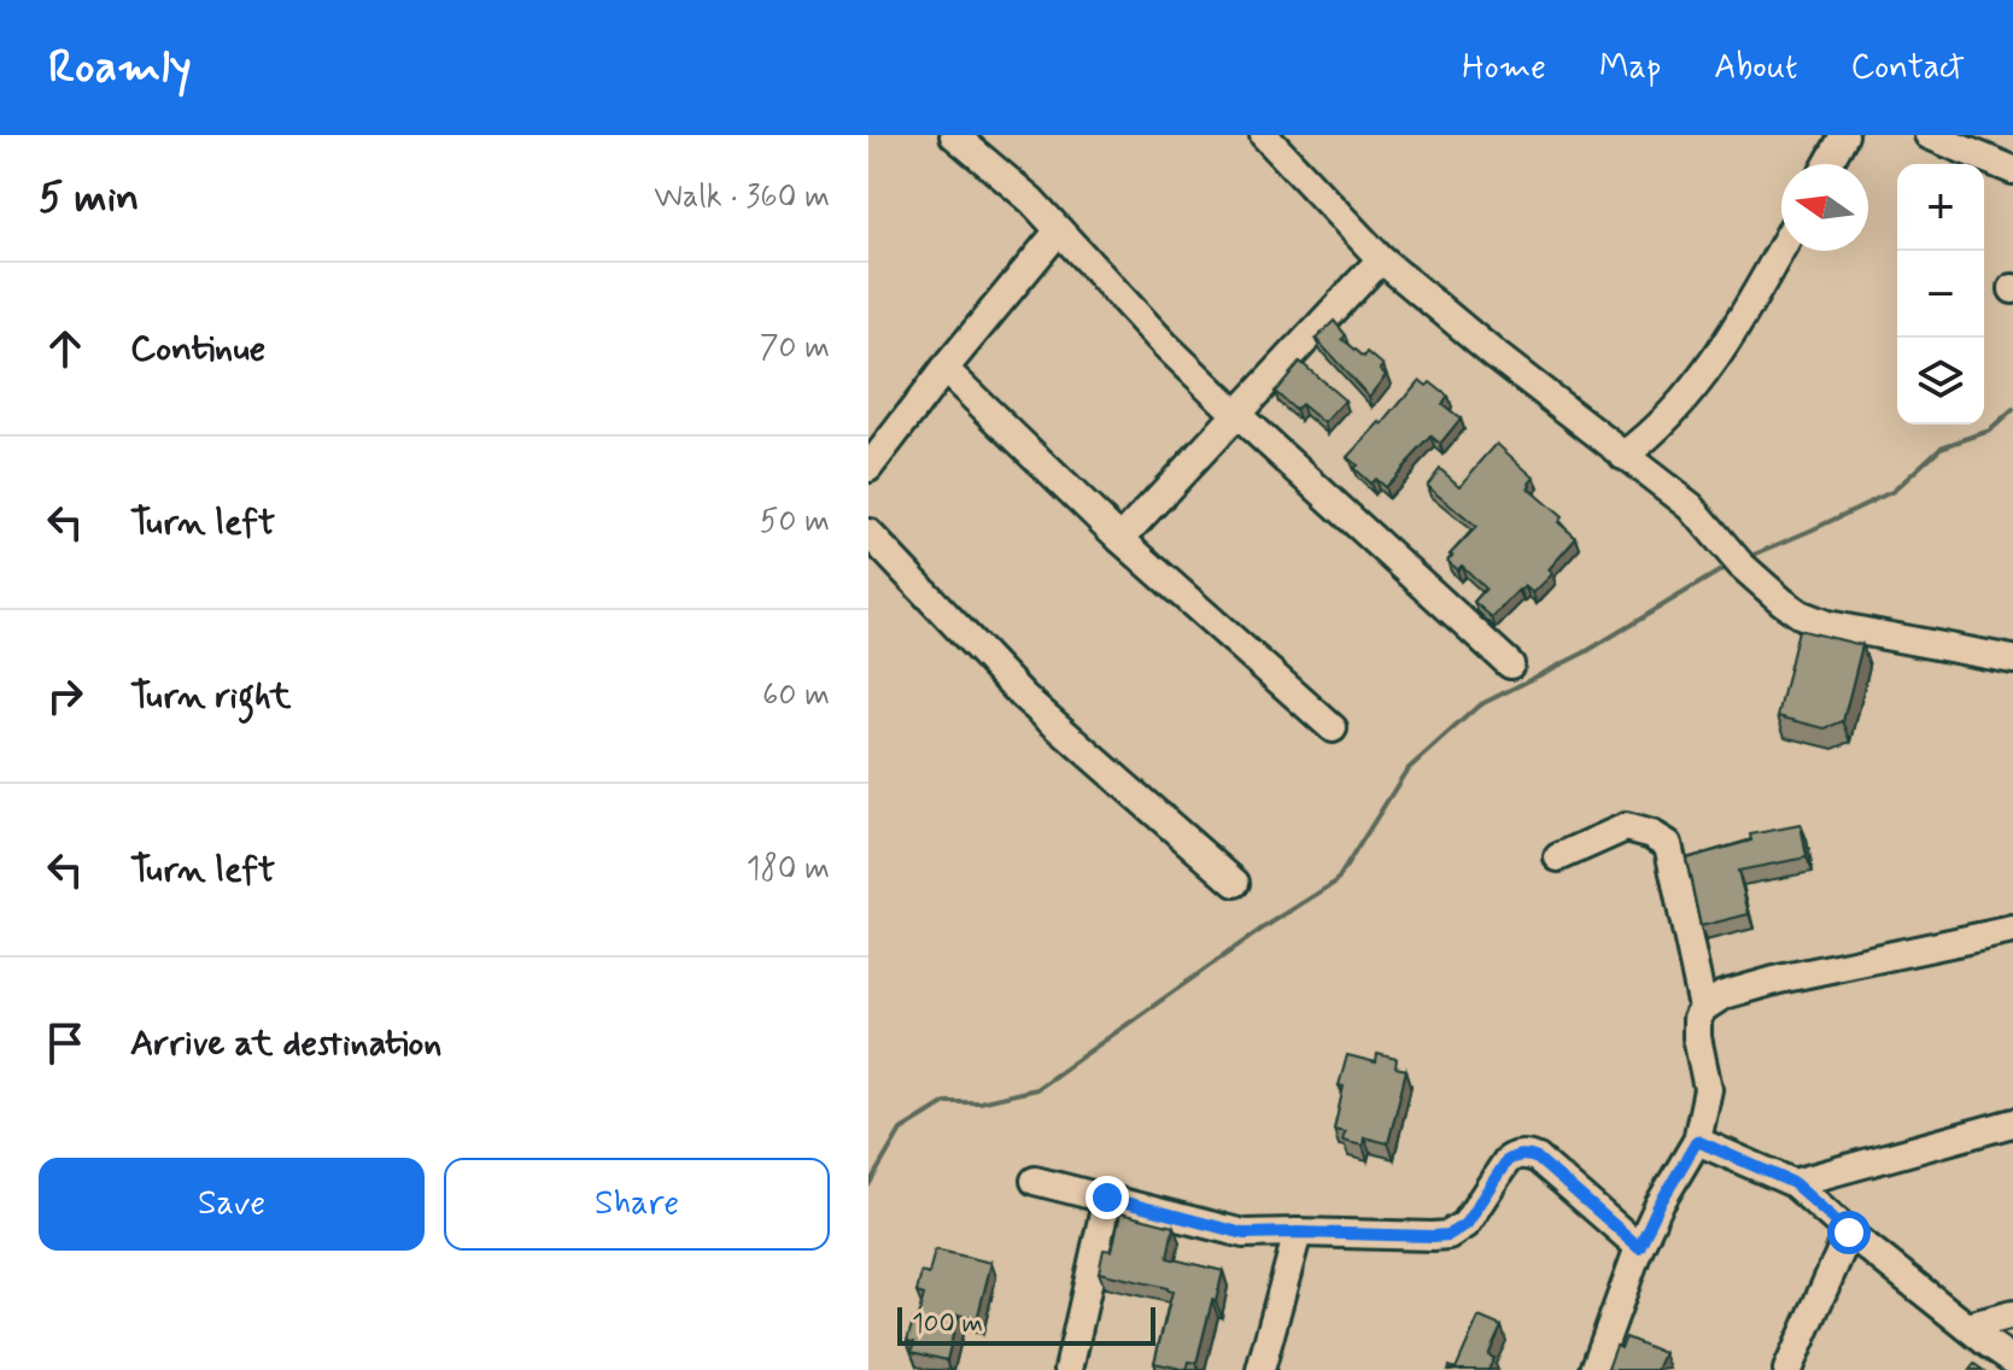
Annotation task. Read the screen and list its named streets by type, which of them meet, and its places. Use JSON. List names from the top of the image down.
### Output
{
  "scale_bar": "100 m",
  "north": "left",
  "page": {
    "header": "Roamly",
    "nav": [
      "Home",
      "Map",
      "About",
      "Contact"
    ],
    "heading": ["5 min", "Walk · 360 m"],
    "map_buttons": ["+", "−"],
    "list": [
      ["Continue", "70 m"],
      ["Turn left", "50 m"],
      ["Turn right", "60 m"],
      ["Turn left", "180 m"],
      "Arrive at destination"
    ],
    "buttons": ["Save", "Share"],
    "scale": "100 m"
  }
}
